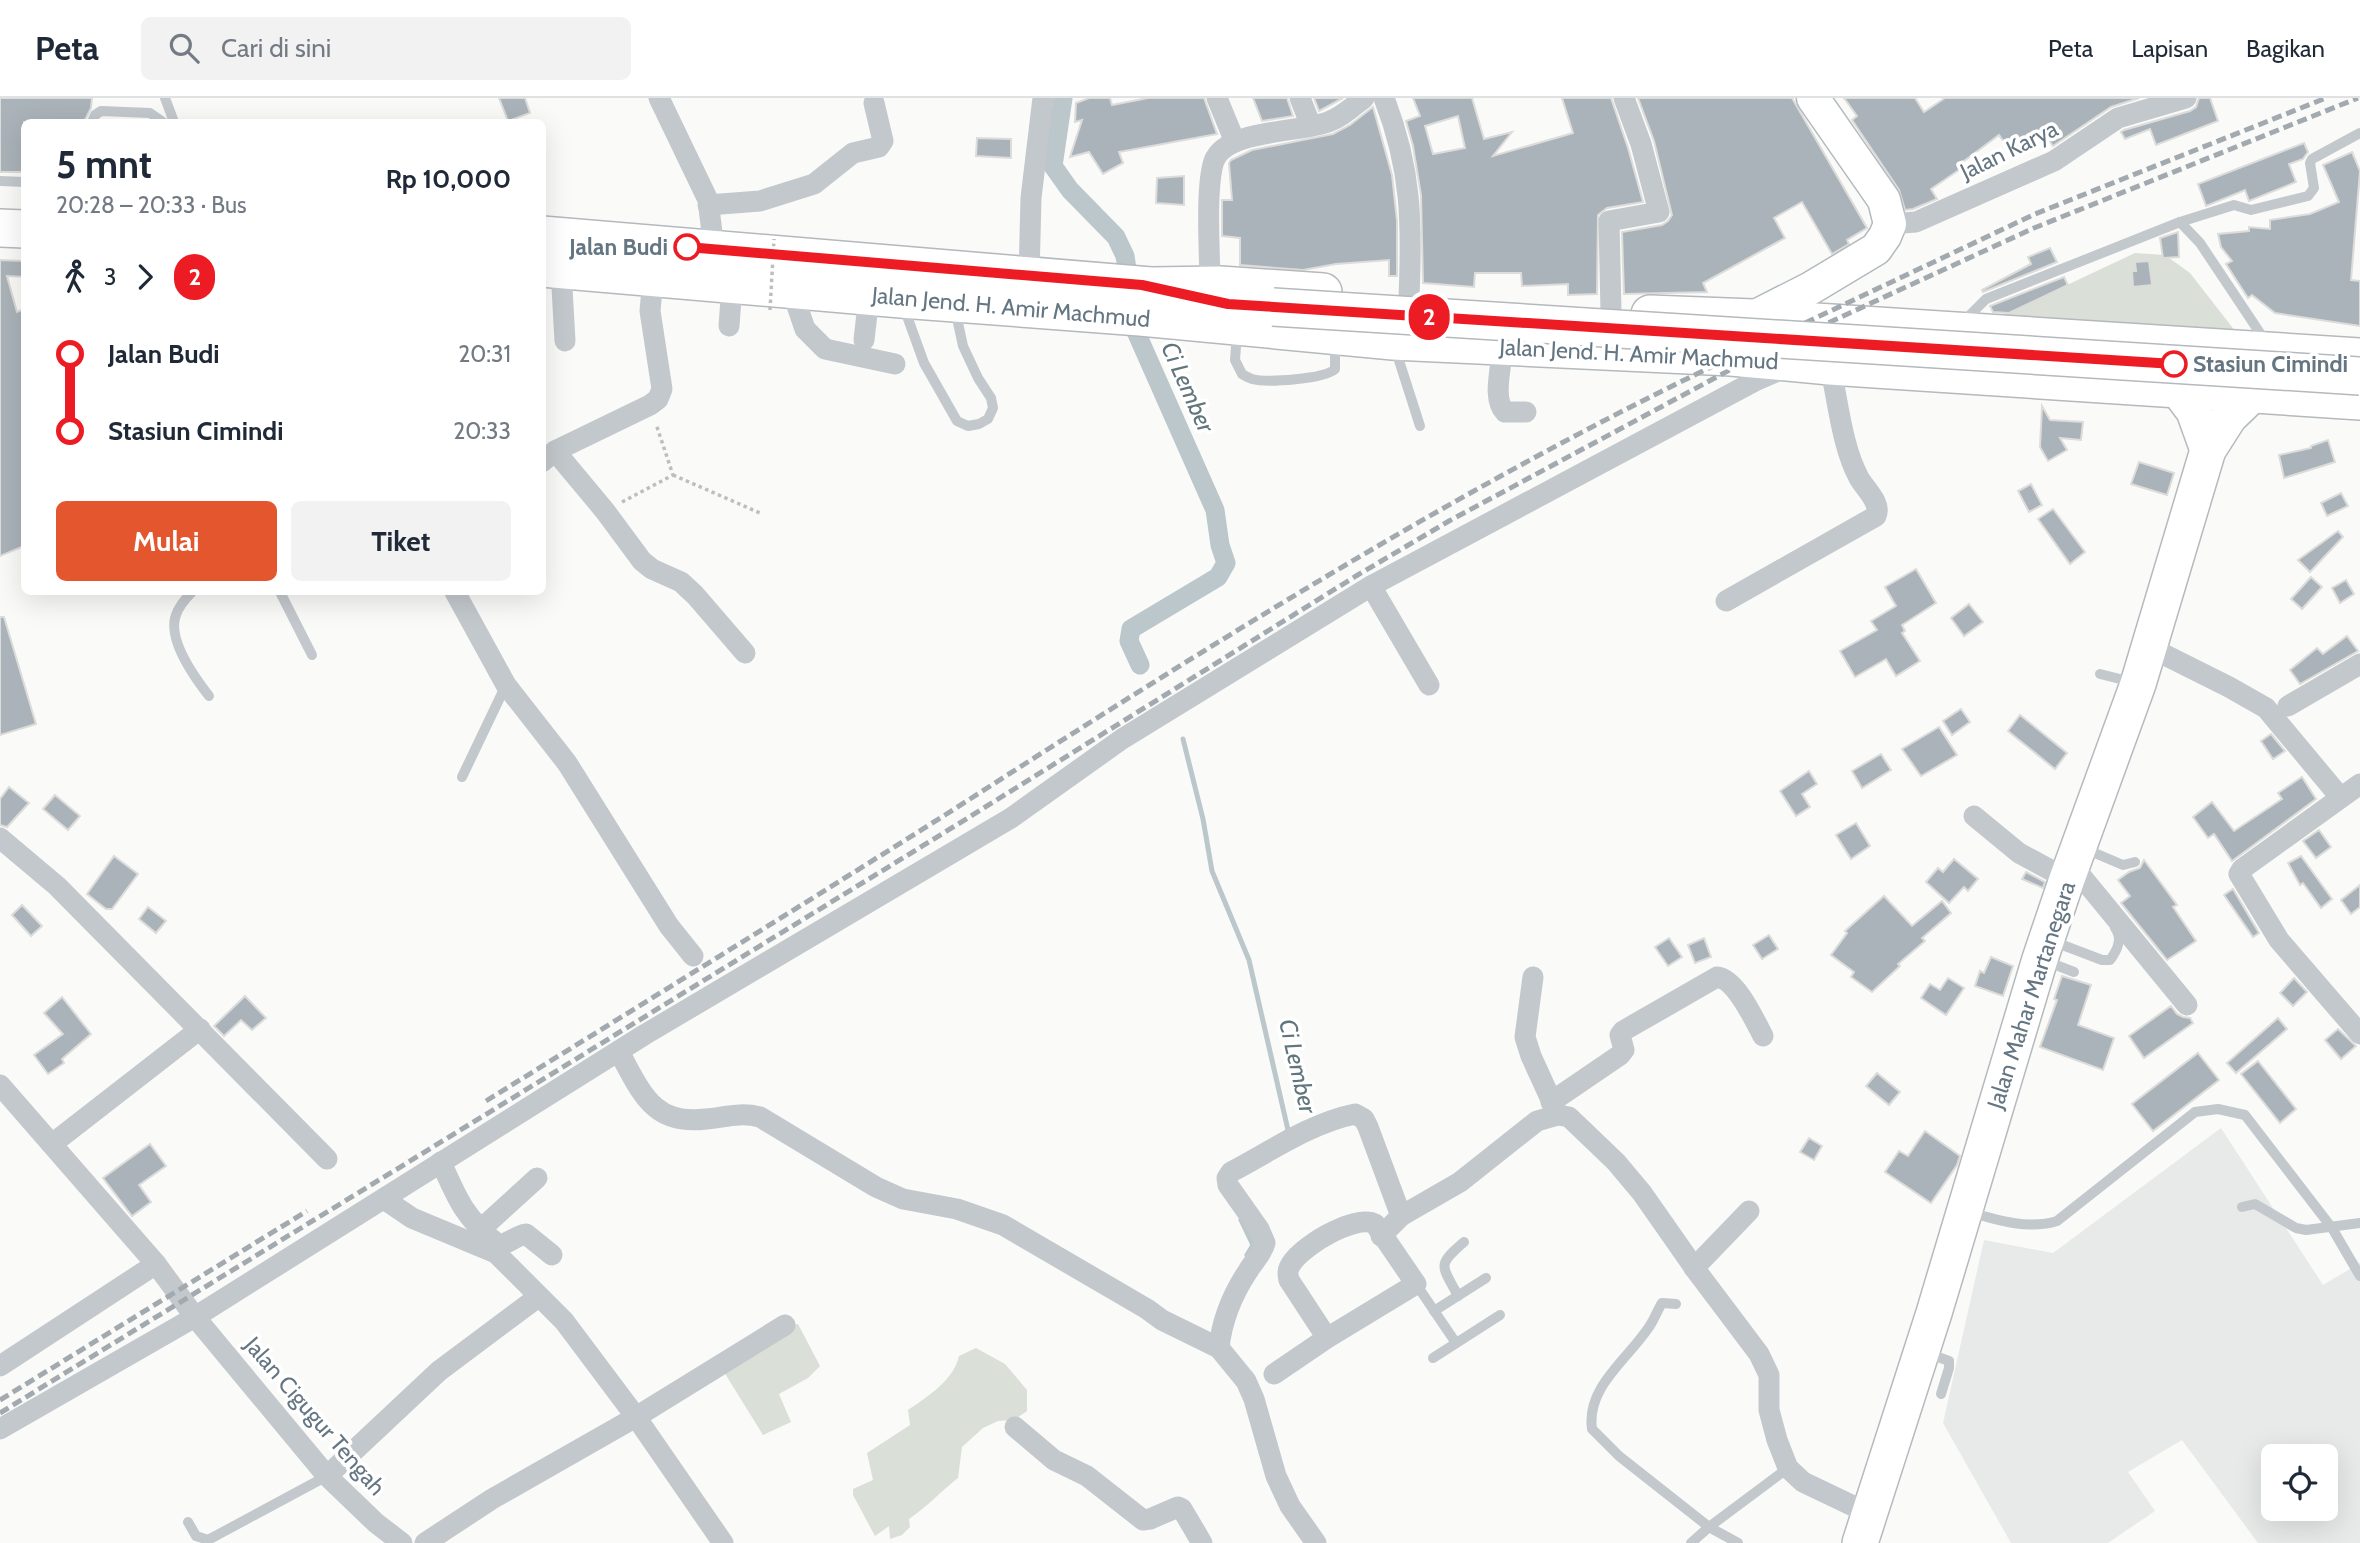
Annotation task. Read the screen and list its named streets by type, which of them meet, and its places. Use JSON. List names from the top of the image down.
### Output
{
  "streets": {
    "highway": ["Jalan Jend. H. Amir Machmud"],
    "main road": ["Jalan Mahar Martanegara"],
    "street": ["Jalan Karya", "Jalan Cigugur Tengah"]
  },
  "crossings": [
    ["Jalan Jend. H. Amir Machmud", "Jalan Mahar Martanegara"]
  ],
  "water": ["Ci Lember"],
  "places": ["Jalan Budi", "Stasiun Cimindi"],
  "lines": ["bus line 2"],
  "page": {
    "header": "Peta",
    "search": "Cari di sini",
    "nav": ["Peta", "Lapisan", "Bagikan"],
    "on_map": "2",
    "heading": ["5 mnt", "20:28 – 20:33 · Bus", "Rp 10,000"],
    "legs": ["3", "2"],
    "list": [
      {
        "name": "Jalan Budi",
        "value": "20:31"
      },
      {
        "name": "Stasiun Cimindi",
        "value": "20:33"
      }
    ],
    "buttons": ["Mulai", "Tiket"]
  }
}
